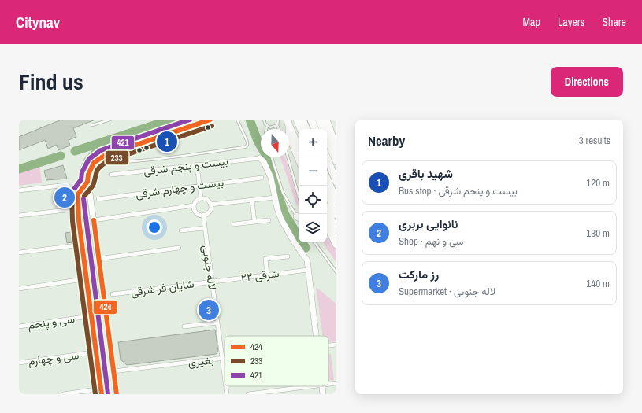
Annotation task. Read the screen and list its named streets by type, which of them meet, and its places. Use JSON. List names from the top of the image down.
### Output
{
  "streets": {
    "street": [
      "بیست و پنجم شرقی",
      "بیست و چهارم شرقی",
      "لاله جنوبی",
      "۲۲ شرقی",
      "شایان فر شرقی",
      "سی و پنجم",
      "سی و چهارم",
      "بغیری"
    ]
  },
  "crossings": [
    ["لاله جنوبی", "۲۲ شرقی"],
    ["لاله جنوبی", "شایان فر شرقی"],
    ["لاله جنوبی", "بغیری"],
    ["۲۲ شرقی", "شایان فر شرقی"]
  ],
  "lines": ["transit line 424", "transit line 421", "transit line 233"],
  "legend": ["424", "233", "421"],
  "north": "bottom",
  "page": {
    "header": "Citynav",
    "nav": ["Map", "Layers", "Share"],
    "title": "Find us",
    "buttons": "Directions",
    "heading": ["Nearby", "3 results"],
    "map_buttons": ["+", "−"],
    "pins": ["1", "2", "3"],
    "list": [
      {
        "mark": "1",
        "name": "شهید باقری",
        "note": "Bus stop · بیست و پنجم شرقی",
        "value": "120 m"
      },
      {
        "mark": "2",
        "name": "نانوایی بربری",
        "note": "Shop · سی و نهم",
        "value": "130 m"
      },
      {
        "mark": "3",
        "name": "رز مارکت",
        "note": "Supermarket · لاله جنوبی",
        "value": "140 m"
      }
    ]
  }
}
